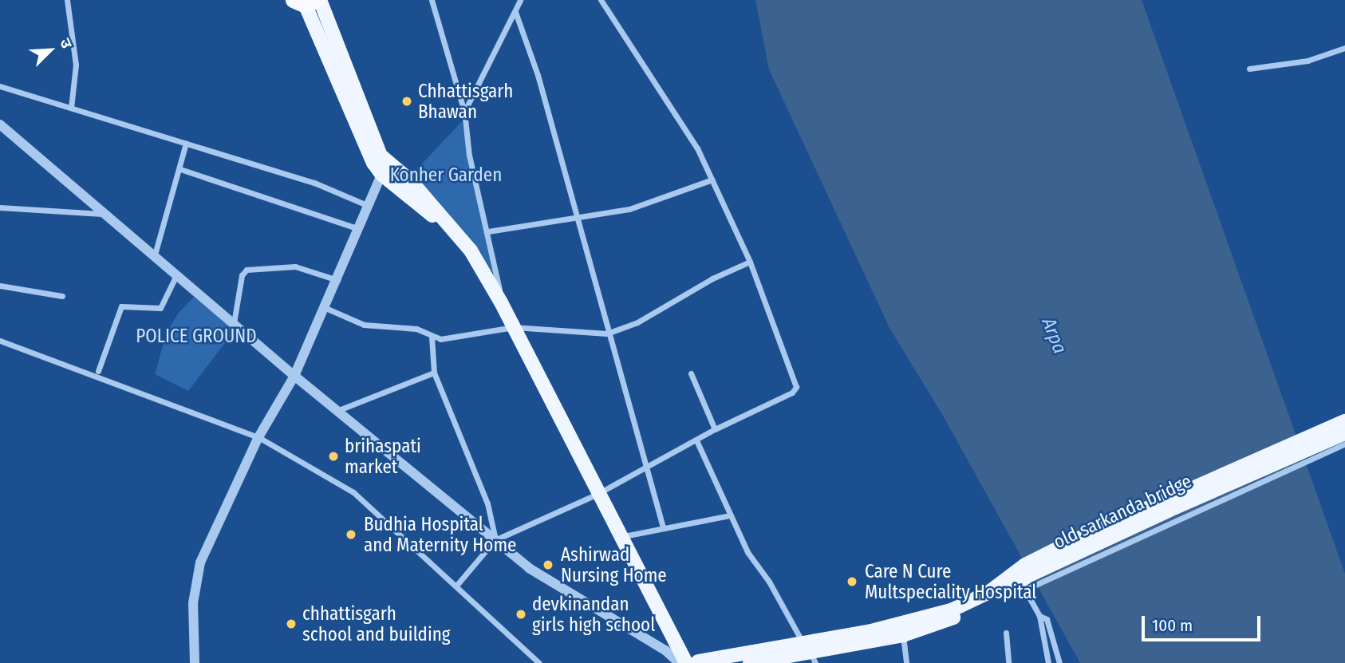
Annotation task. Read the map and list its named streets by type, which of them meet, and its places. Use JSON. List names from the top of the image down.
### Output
{
  "streets": {
    "main road": ["old sarkanda bridge"]
  },
  "water": ["Arpa"],
  "parks": ["Konher Garden", "POLICE GROUND"],
  "places": [
    "Chhattisgarh Bhawan",
    "brihaspati market",
    "Budhia Hospital and Maternity Home",
    "Ashirwad Nursing Home",
    "Care N Cure Multspeciality Hospital",
    "devkinandan girls high school",
    "chhattisgarh school and building"
  ],
  "scale_bar": "100 m",
  "north": "top right"
}
